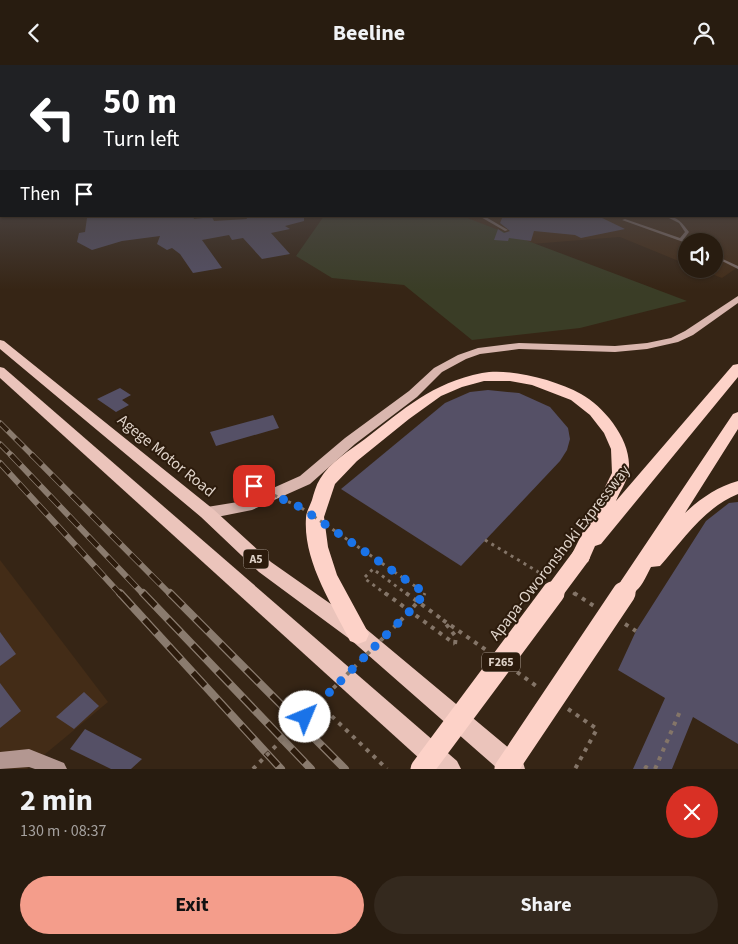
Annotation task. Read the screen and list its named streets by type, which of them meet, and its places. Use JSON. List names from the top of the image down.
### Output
{
  "streets": {
    "highway": [
      "Agege Motor Road",
      "Apapa-Oworonshoki Expressway",
      "A5",
      "F265"
    ]
  },
  "page": {
    "header": "Beeline",
    "turn": ["50 m", "Turn left"],
    "then": "Then",
    "heading": ["2 min", "130 m · 08:37"],
    "buttons": ["Exit", "Share"]
  }
}
